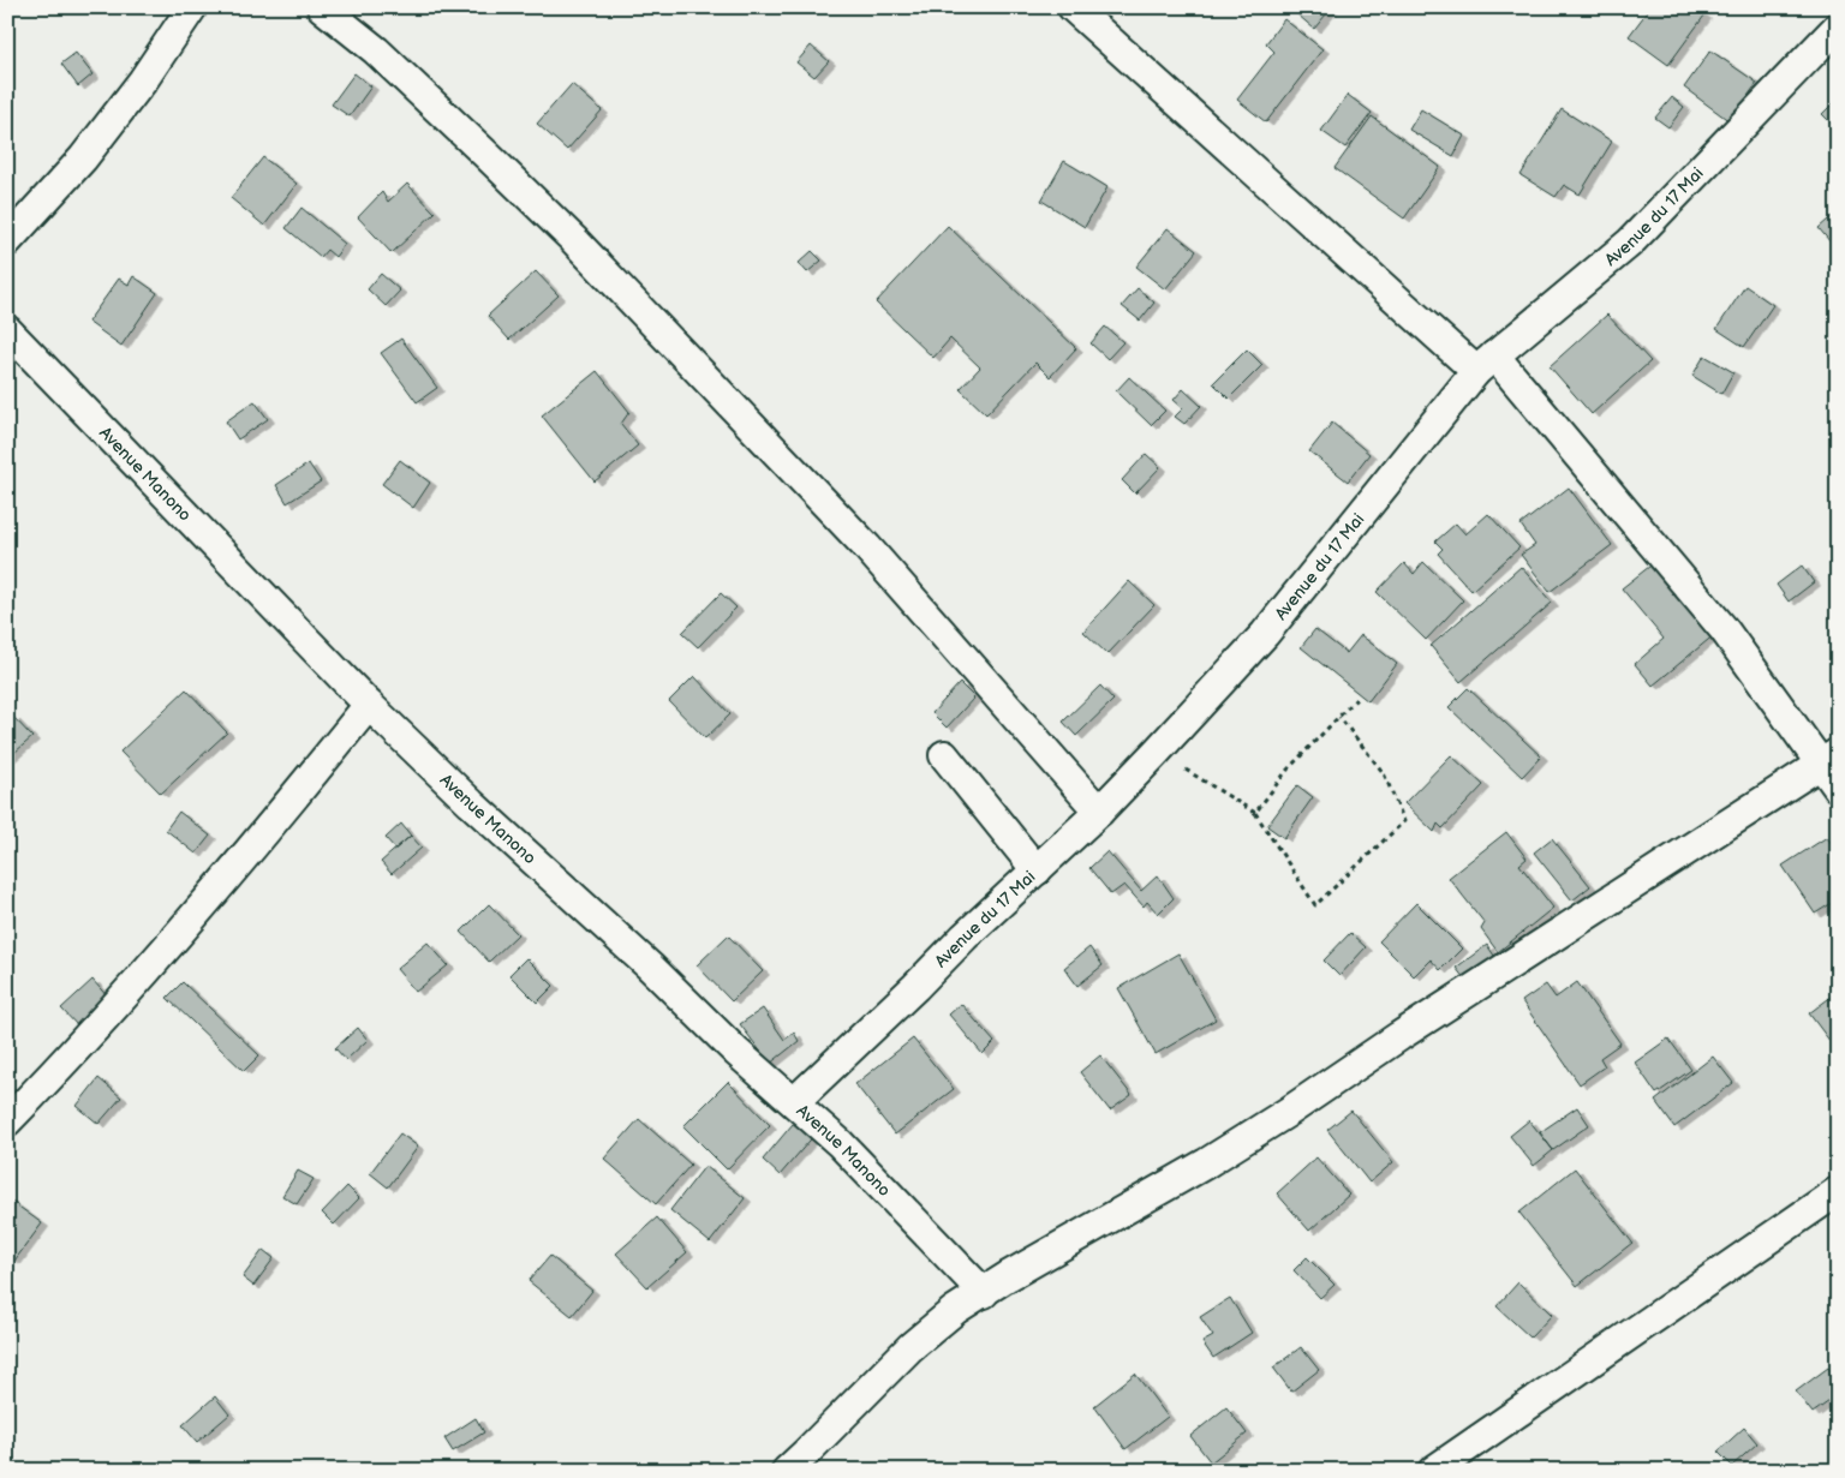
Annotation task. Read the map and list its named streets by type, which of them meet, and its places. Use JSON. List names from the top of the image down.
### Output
{
  "streets": {
    "street": ["Avenue du 17 Mai", "Avenue Manono"]
  },
  "crossings": [
    ["Avenue du 17 Mai", "Avenue Manono"]
  ]
}
